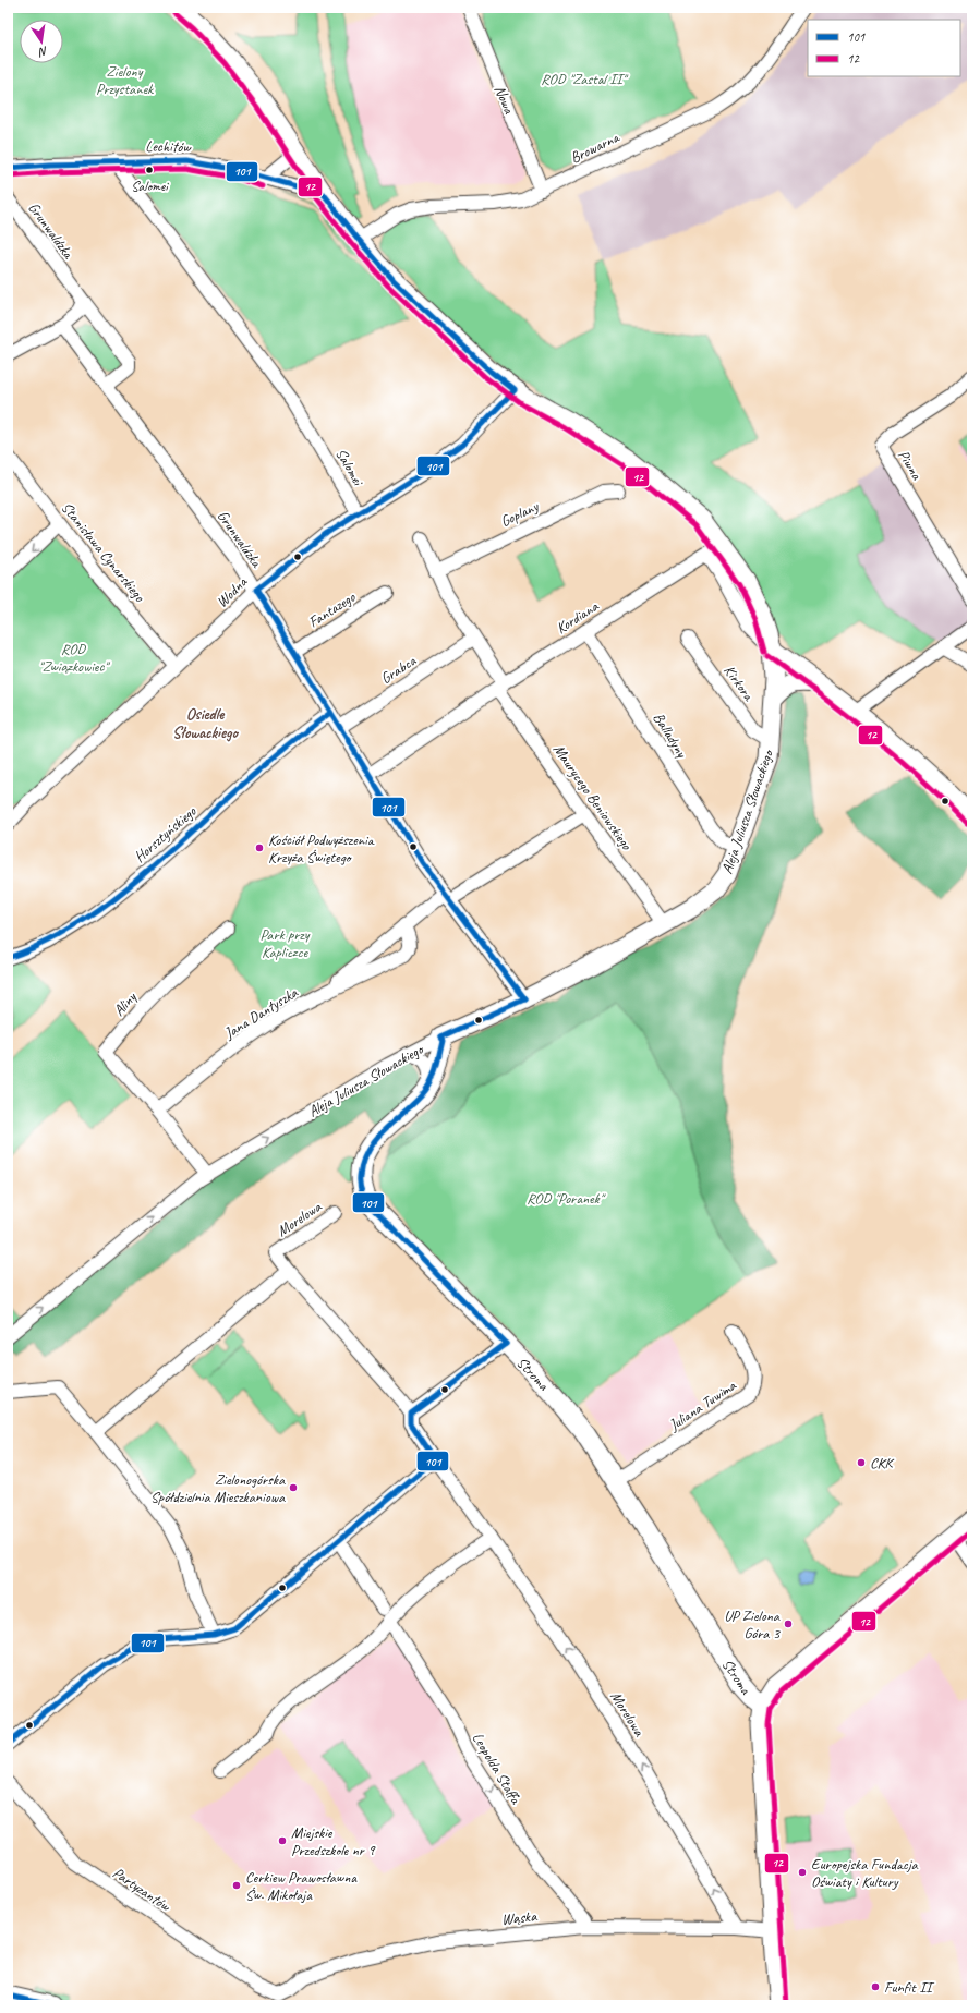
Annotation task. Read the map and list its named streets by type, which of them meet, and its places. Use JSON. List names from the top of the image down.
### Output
{
  "streets": {
    "street": [
      "Nowa",
      "Lechitów",
      "Browarna",
      "Grunwaldzka",
      "Piwna",
      "Salomei",
      "Goplany",
      "Stanisława Cynarskiego",
      "Wodna",
      "Fantazego",
      "Kordiana",
      "Grabca",
      "Kirkora",
      "Balladyny",
      "Maurycego Beniowskiego",
      "Aleja Juliusza Słowackiego",
      "Horsztyńskiego",
      "Aliny",
      "Jana Dantyszka",
      "Morelowa",
      "Stroma",
      "Juliana Tuwima",
      "Leopolda Staffa",
      "Partyzantów",
      "Wąska"
    ]
  },
  "crossings": [
    ["Nowa", "Browarna"],
    ["Lechitów", "Salomei"],
    ["Grunwaldzka", "Wodna"],
    ["Grunwaldzka", "Fantazego"],
    ["Grunwaldzka", "Kordiana"],
    ["Grunwaldzka", "Grabca"],
    ["Grunwaldzka", "Aleja Juliusza Słowackiego"],
    ["Grunwaldzka", "Horsztyńskiego"],
    ["Grunwaldzka", "Jana Dantyszka"],
    ["Salomei", "Wodna"],
    ["Goplany", "Maurycego Beniowskiego"],
    ["Stanisława Cynarskiego", "Wodna"],
    ["Kordiana", "Balladyny"],
    ["Kordiana", "Maurycego Beniowskiego"],
    ["Kordiana", "Aleja Juliusza Słowackiego"],
    ["Grabca", "Maurycego Beniowskiego"],
    ["Kirkora", "Aleja Juliusza Słowackiego"],
    ["Balladyny", "Aleja Juliusza Słowackiego"],
    ["Maurycego Beniowskiego", "Aleja Juliusza Słowackiego"],
    ["Maurycego Beniowskiego", "Jana Dantyszka"],
    ["Aleja Juliusza Słowackiego", "Stroma"],
    ["Aliny", "Jana Dantyszka"],
    ["Morelowa", "Wąska"],
    ["Stroma", "Juliana Tuwima"],
    ["Leopolda Staffa", "Wąska"],
    ["Partyzantów", "Wąska"]
  ],
  "one_way": ["Aleja Juliusza Słowackiego", "Morelowa", "Leopolda Staffa"],
  "districts": ["Osiedle Słowackiego"],
  "parks": [
    "Zielony Przystanek",
    "ROD \"Zastal II\"",
    "ROD \"Związkowiec\"",
    "Park przy Kapliczce",
    "ROD \"Poranek\""
  ],
  "places": [
    "Salomei",
    "Kościół Podwyższenia Krzyża Świętego",
    "CKK",
    "Zielonogórska Spółdzielnia Mieszkaniowa",
    "UP Zielona Góra 3",
    "Miejskie Przedszkole nr 9",
    "Europejska Fundacja Oświaty i Kultury",
    "Cerkiew Prawosławna Św. Mikołaja",
    "Funfit II"
  ],
  "lines": ["transit line 12", "transit line 101"],
  "legend": ["101", "12"],
  "north": "bottom"
}
